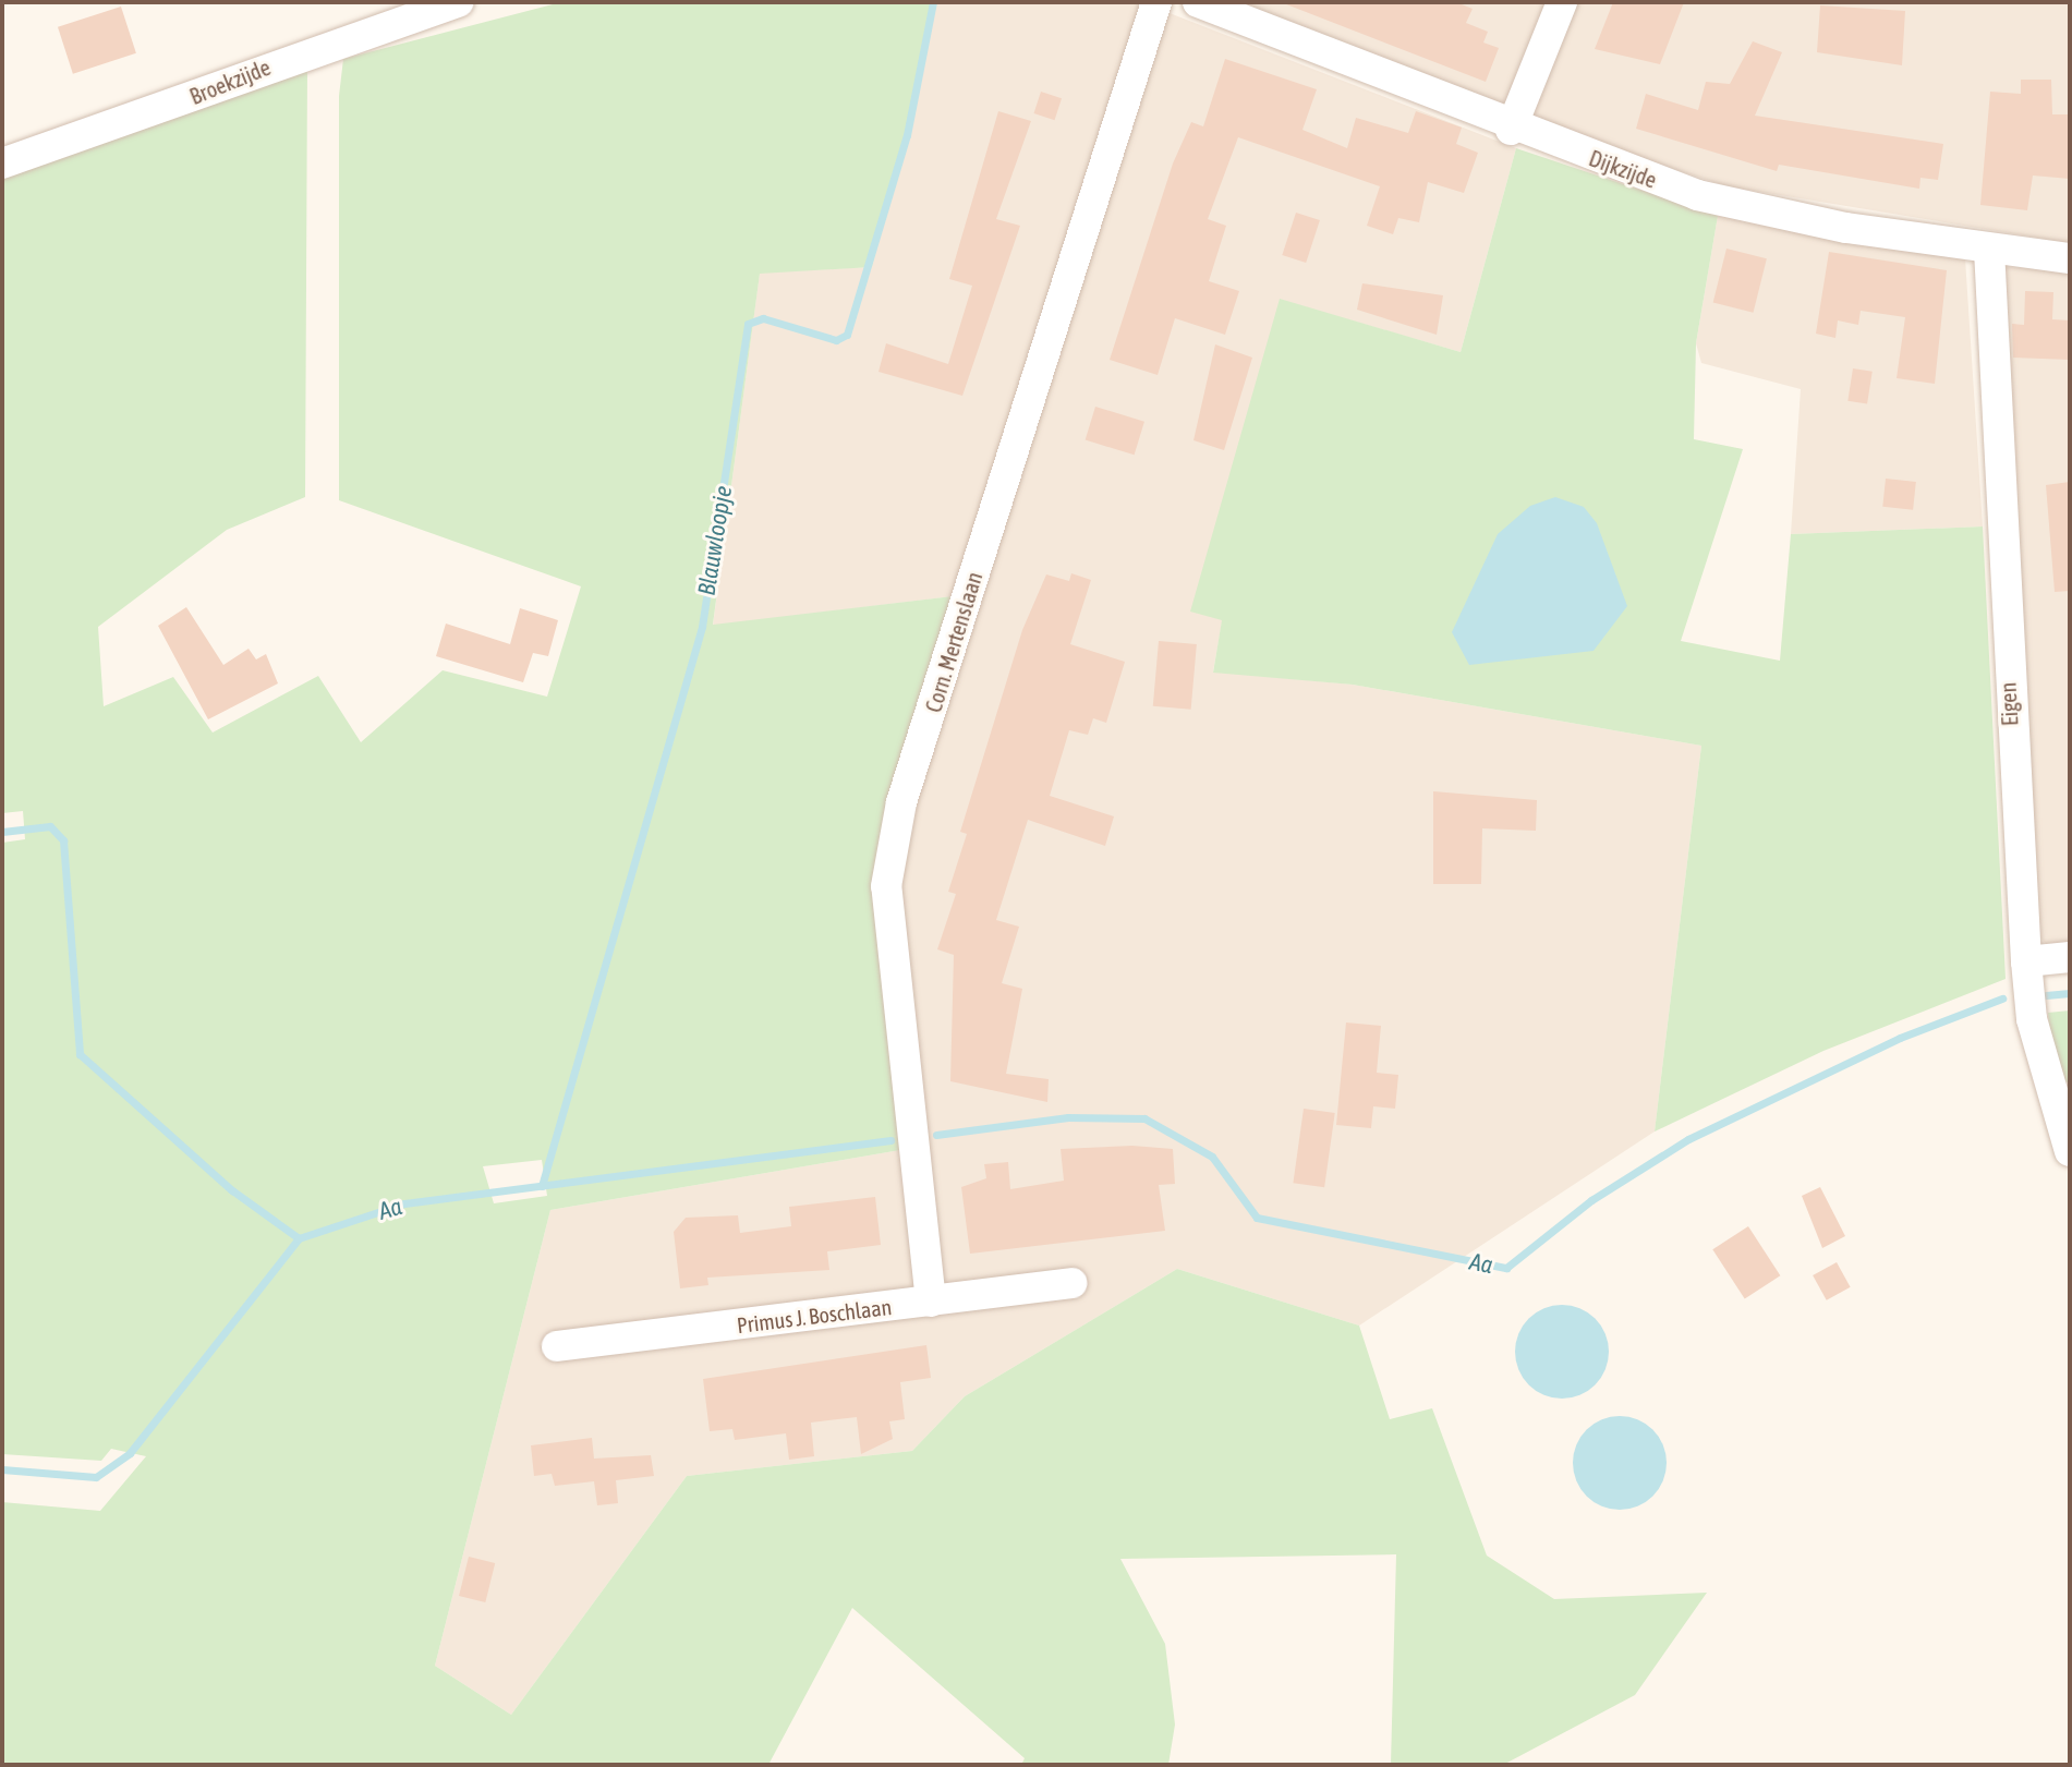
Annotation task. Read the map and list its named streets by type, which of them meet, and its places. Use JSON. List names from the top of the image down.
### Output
{
  "streets": {
    "street": [
      "Broekzijde",
      "Dijkzijde",
      "Corn. Mertenslaan",
      "Eigen",
      "Primus J. Boschlaan"
    ]
  },
  "crossings": [
    ["Dijkzijde", "Eigen"],
    ["Corn. Mertenslaan", "Primus J. Boschlaan"]
  ],
  "water": ["Blauwloopje", "Aa"]
}
